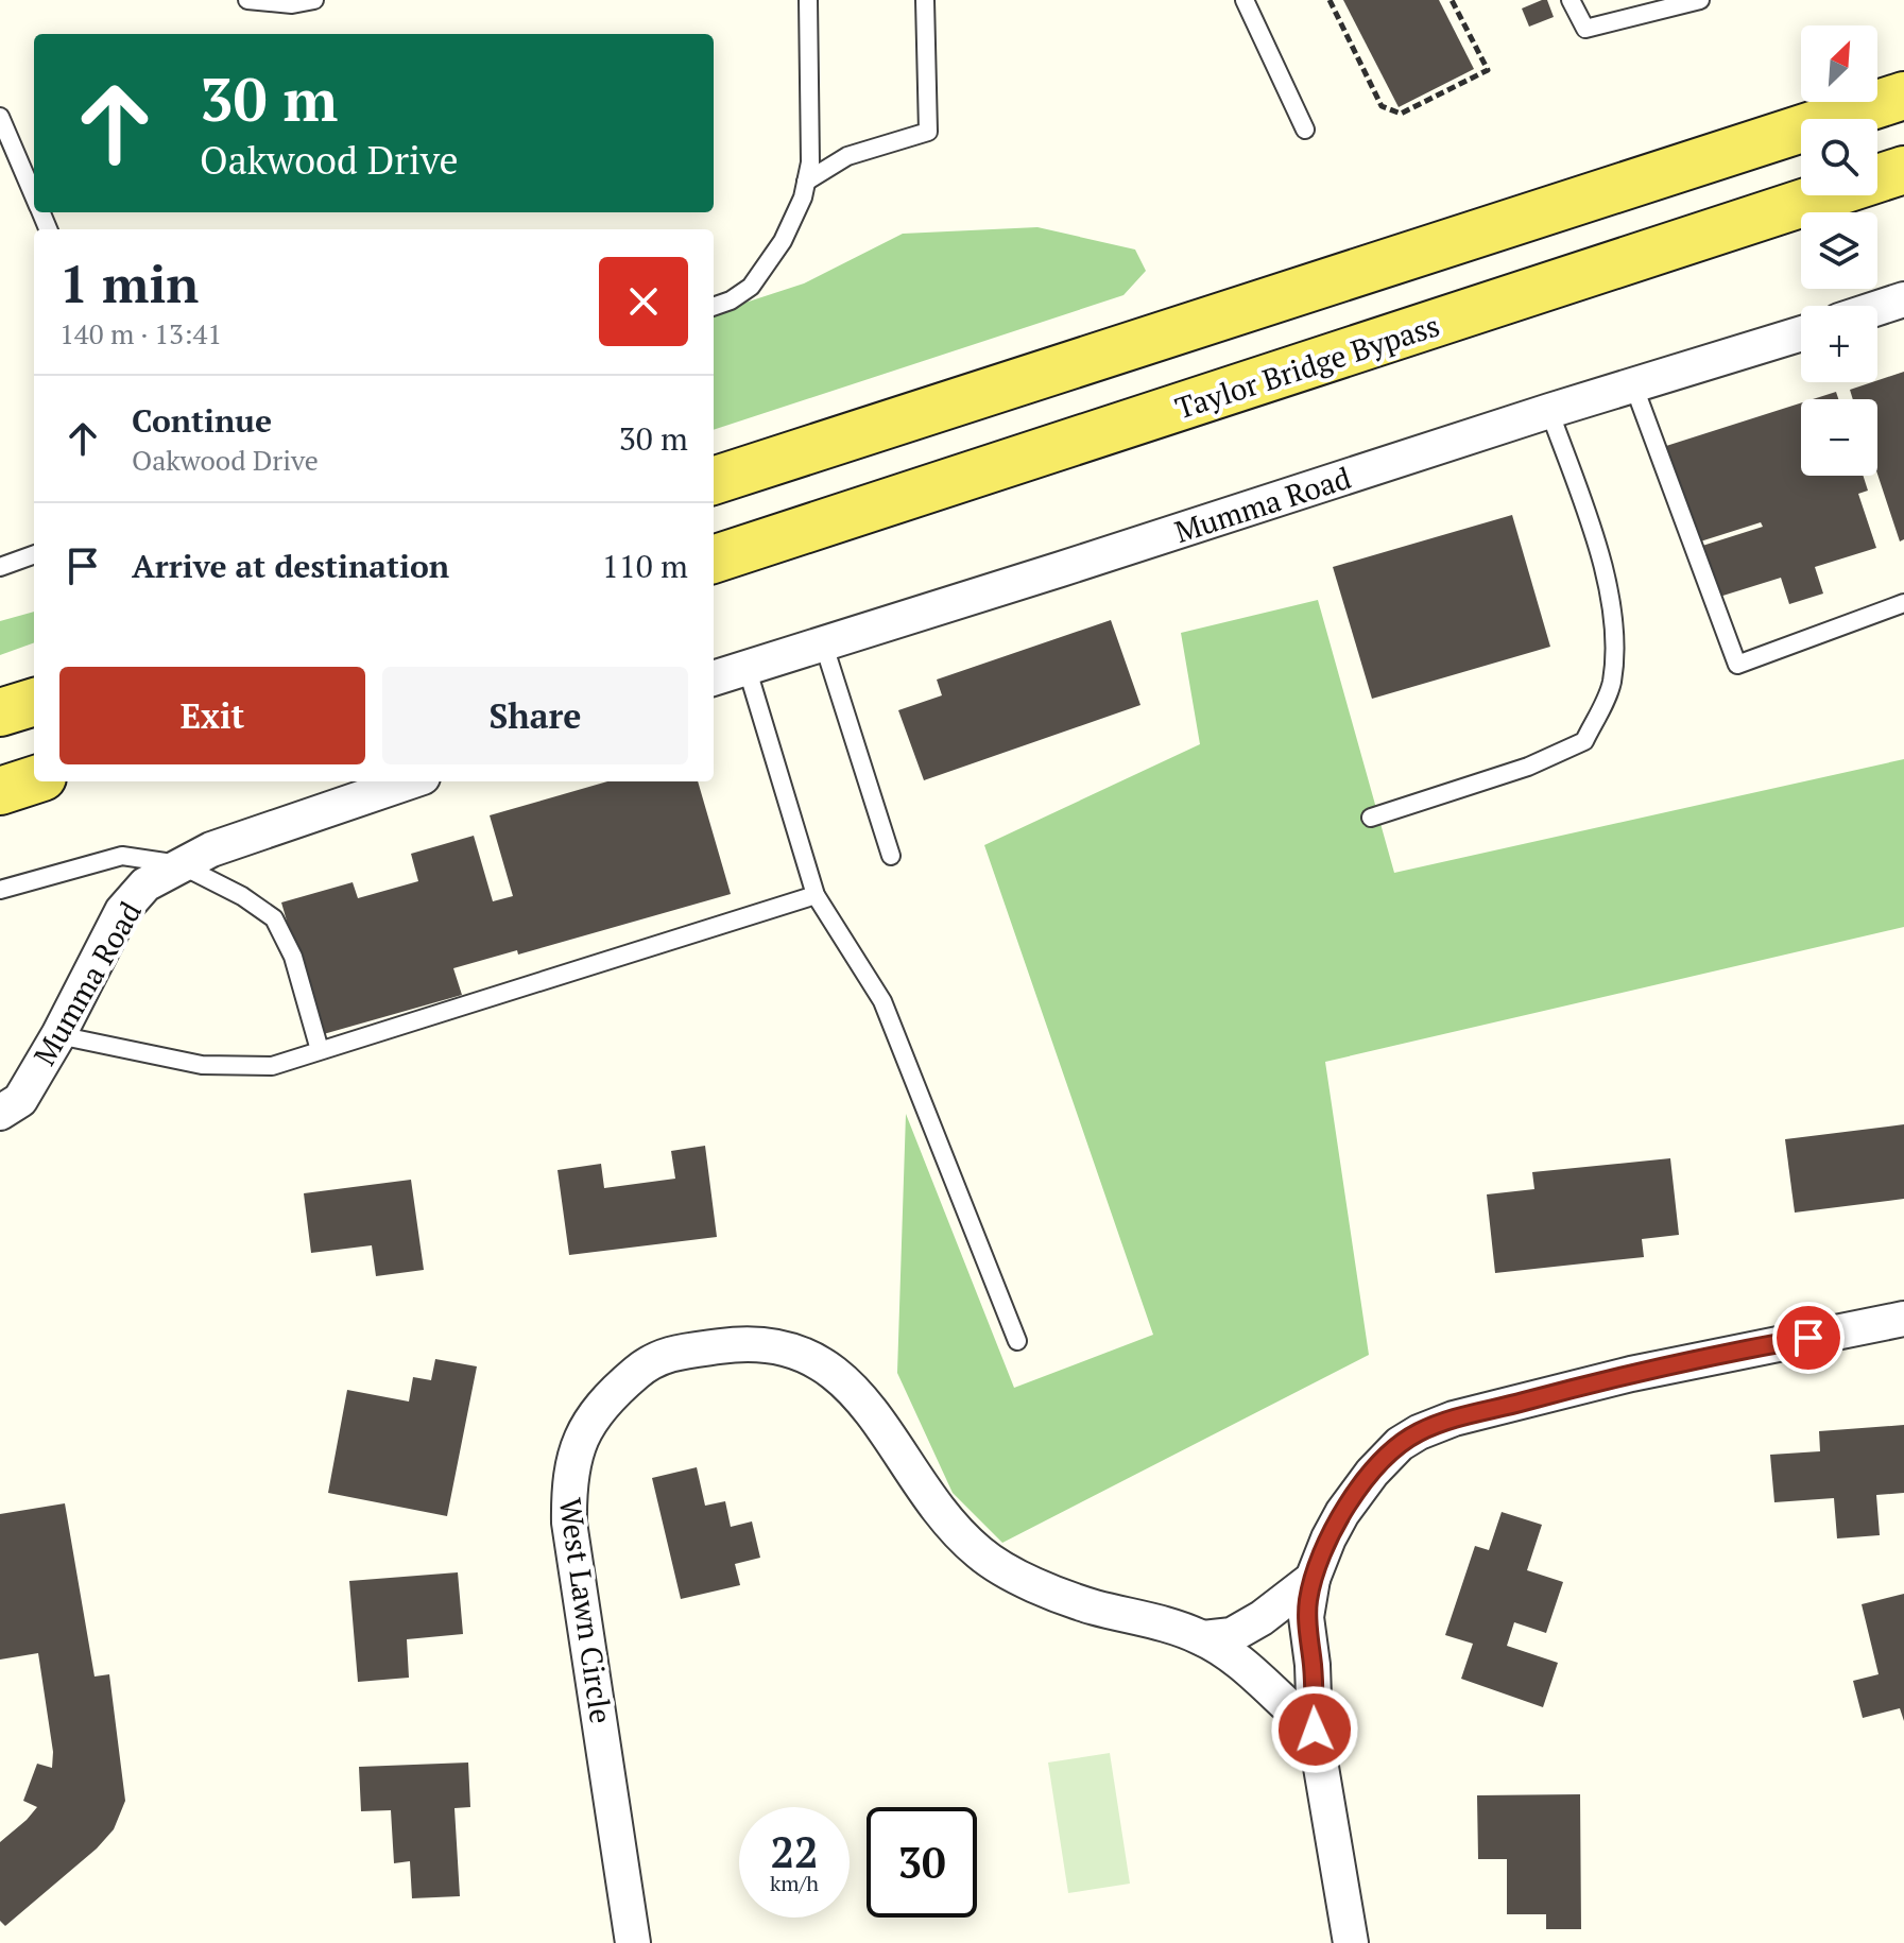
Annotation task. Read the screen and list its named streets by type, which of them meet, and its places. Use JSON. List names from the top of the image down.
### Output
{
  "streets": {
    "main road": ["Taylor Bridge Bypass"],
    "street": ["Mumma Road", "West Lawn Circle"]
  },
  "north": "top right",
  "page": {
    "map_buttons": ["+", "−"],
    "turn": ["30 m", "Oakwood Drive"],
    "heading": ["1 min", "140 m · 13:41"],
    "list": [
      {
        "name": "Continue",
        "note": "Oakwood Drive",
        "value": "30 m"
      },
      {
        "name": "Arrive at destination",
        "value": "110 m"
      }
    ],
    "buttons": ["Exit", "Share"],
    "speed": "22 km/h",
    "limit": "30"
  }
}
